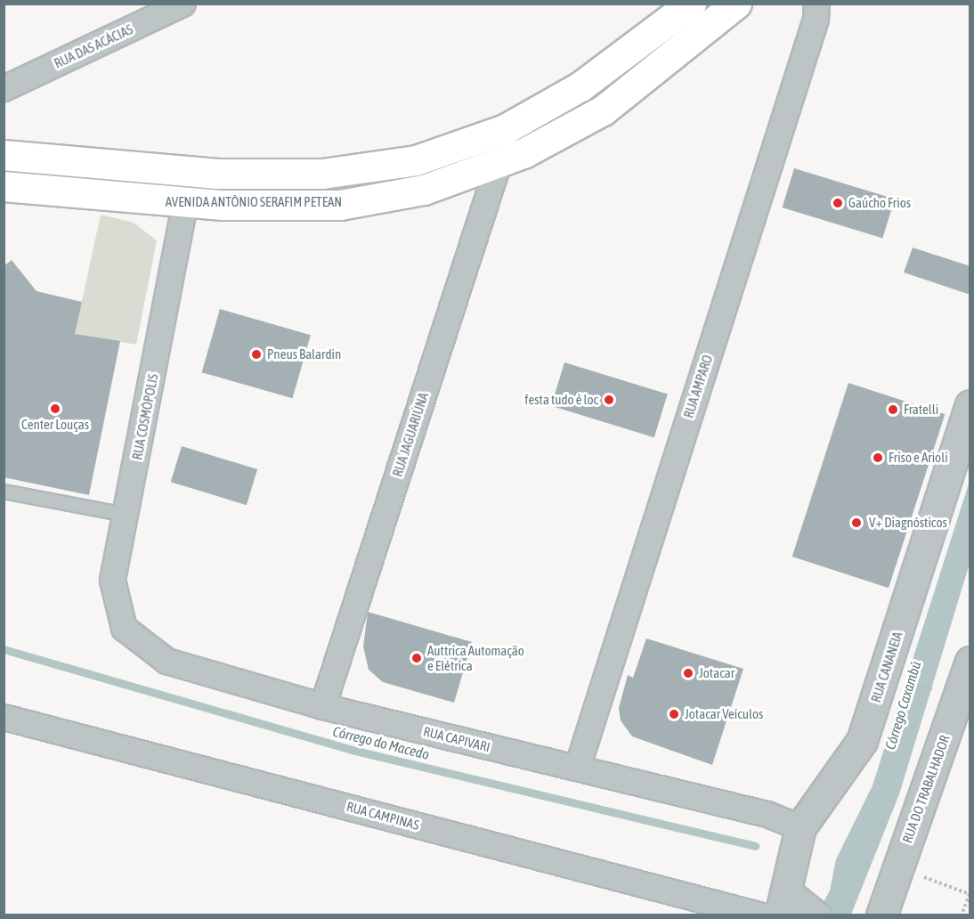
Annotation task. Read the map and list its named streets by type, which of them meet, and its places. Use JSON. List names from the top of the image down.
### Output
{
  "streets": {
    "main road": ["AVENIDA ANTÔNIO SERAFIM PETEAN"],
    "street": [
      "RUA DAS ACÁCIAS",
      "RUA AMPARO",
      "RUA COSMÓPOLIS",
      "RUA JAGUARIÚNA",
      "RUA CANANEIA",
      "RUA CAPIVARI",
      "RUA DO TRABALHADOR",
      "RUA CAMPINAS"
    ]
  },
  "crossings": [
    ["AVENIDA ANTÔNIO SERAFIM PETEAN", "RUA COSMÓPOLIS"],
    ["AVENIDA ANTÔNIO SERAFIM PETEAN", "RUA JAGUARIÚNA"],
    ["RUA AMPARO", "RUA CAPIVARI"],
    ["RUA COSMÓPOLIS", "RUA CAPIVARI"],
    ["RUA JAGUARIÚNA", "RUA CAPIVARI"],
    ["RUA CANANEIA", "RUA CAPIVARI"]
  ],
  "water": ["Córrego Caxambú", "Córrego do Macedo"],
  "places": [
    "Gaúcho Frios",
    "Pneus Balardin",
    "festa tudo é loc",
    "Center Louças",
    "Fratelli",
    "Friso e Arioli",
    "V+ Diagnósticos",
    "Auttrica Automação e Elétrica",
    "Jotacar",
    "Jotacar Veículos"
  ]
}
